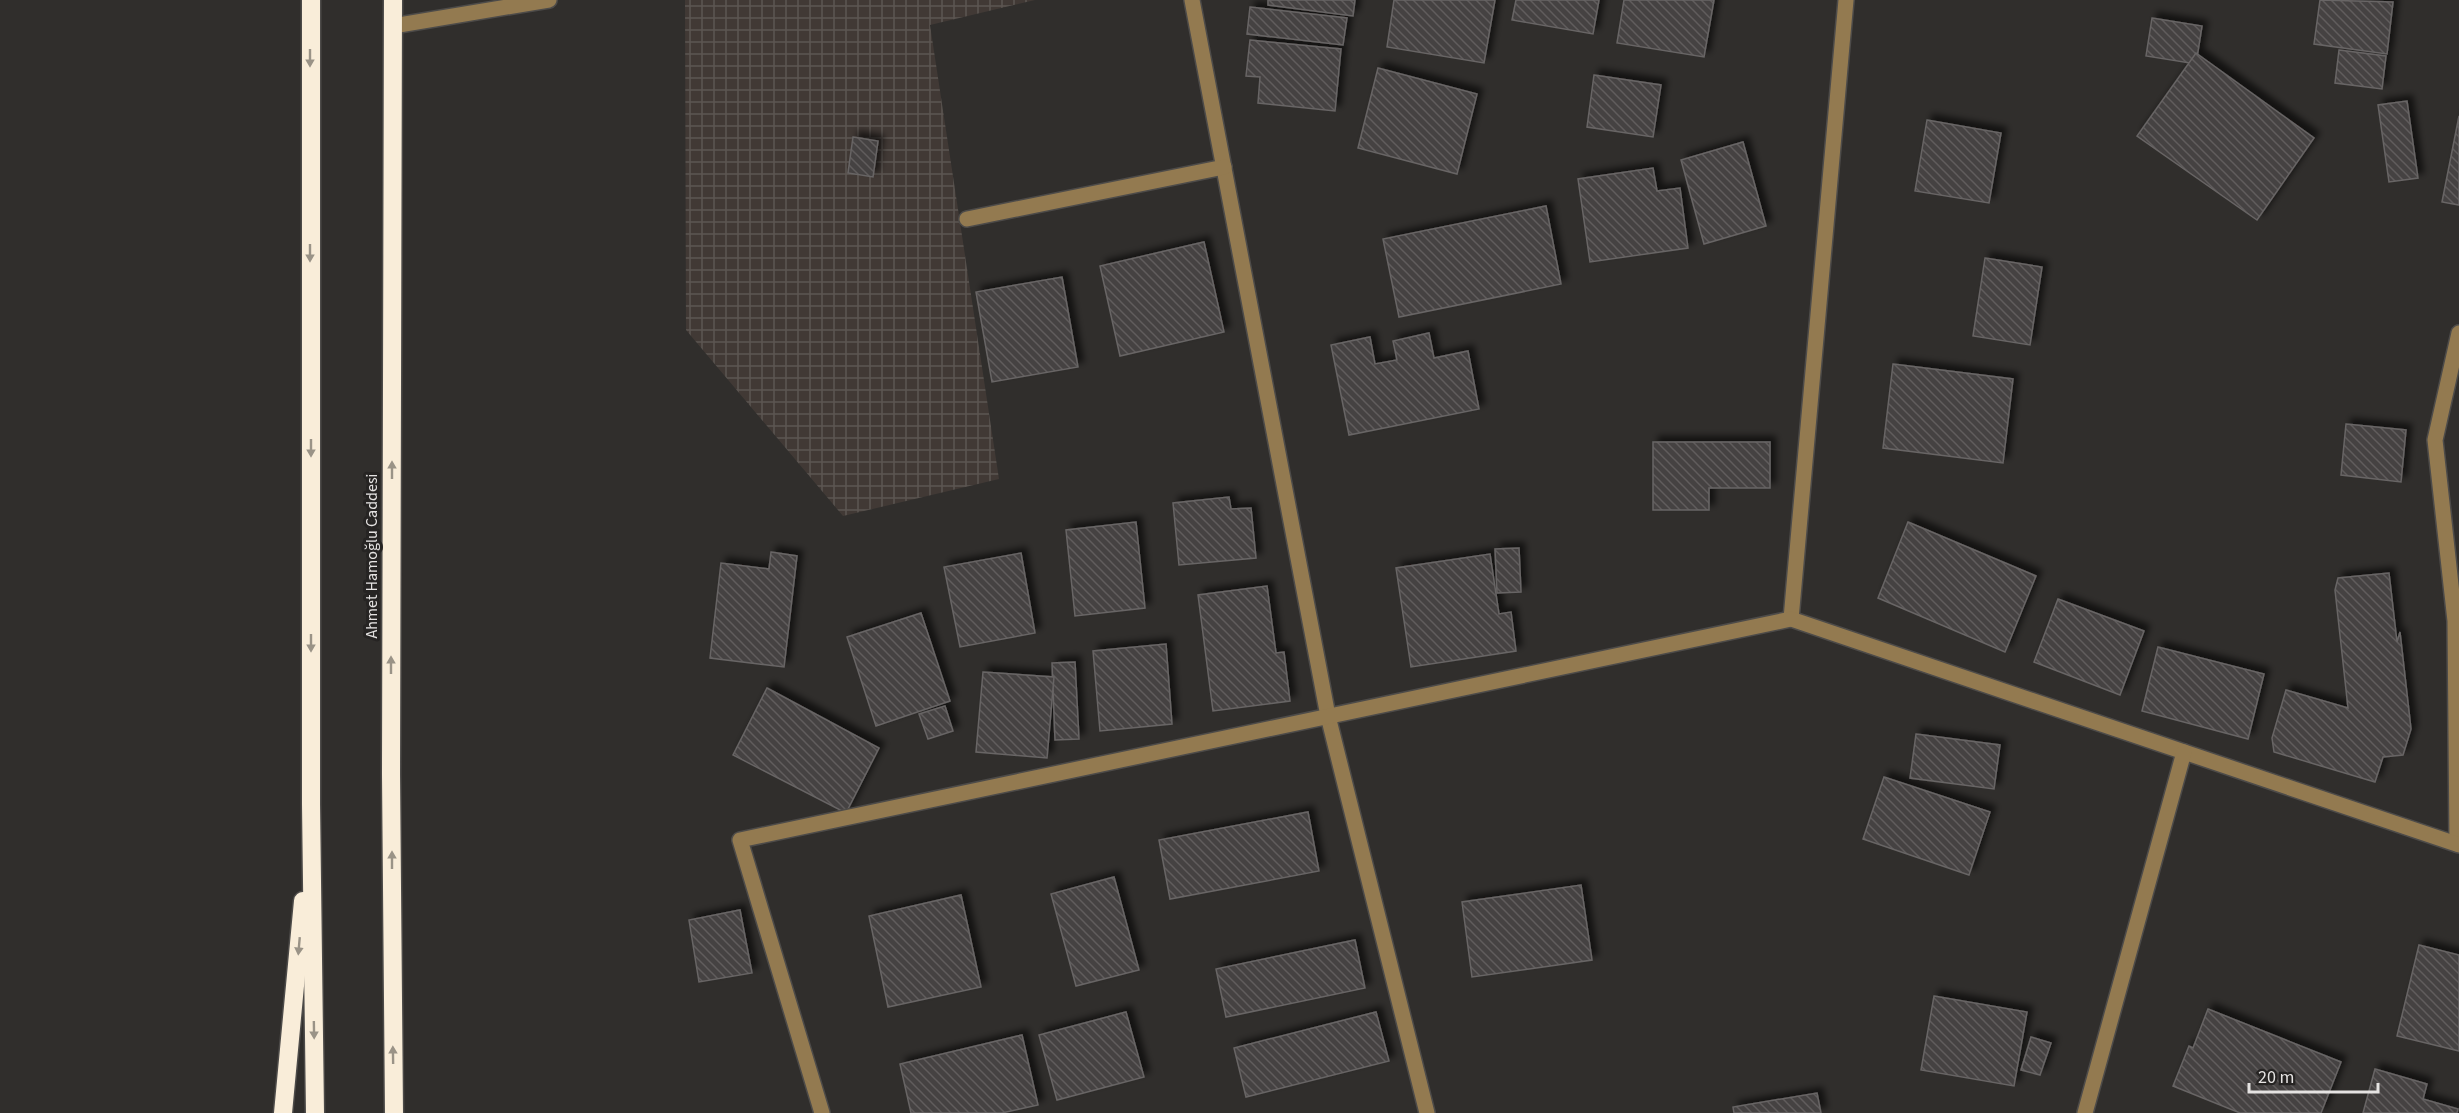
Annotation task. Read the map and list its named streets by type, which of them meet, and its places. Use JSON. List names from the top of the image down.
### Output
{
  "streets": {
    "highway": ["Ahmet Hamoğlu Caddesi"]
  },
  "scale_bar": "20 m"
}
